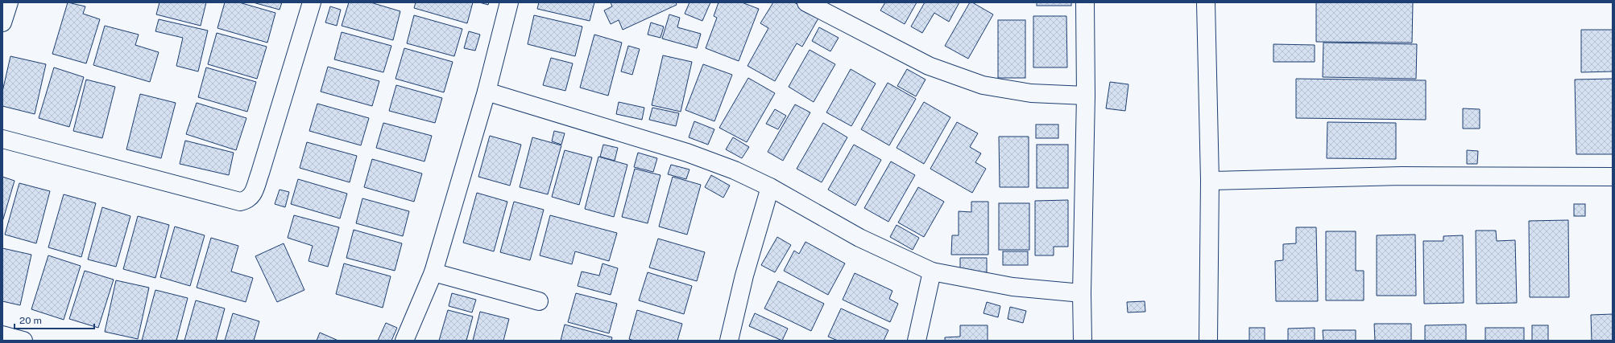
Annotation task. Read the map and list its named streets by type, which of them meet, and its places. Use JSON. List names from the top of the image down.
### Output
{
  "scale_bar": "20 m"
}
